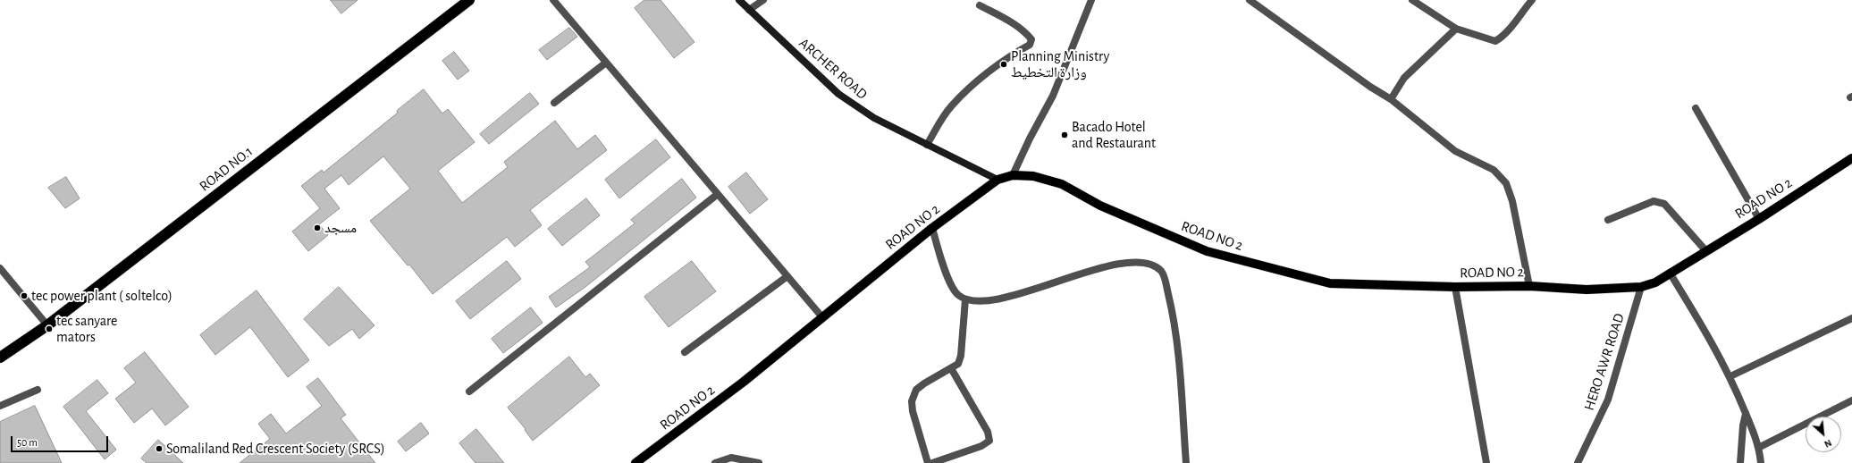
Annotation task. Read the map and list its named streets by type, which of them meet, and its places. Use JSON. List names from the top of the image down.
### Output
{
  "streets": {
    "highway": ["ROAD NO.1"],
    "main road": ["ARCHER ROAD", "ROAD NO 2"],
    "street": ["HERO AWR ROAD"]
  },
  "crossings": [
    ["ARCHER ROAD", "ROAD NO 2"],
    ["ROAD NO 2", "HERO AWR ROAD"]
  ],
  "places": [
    "Planning Ministry وزارة التخطيط",
    "Bacado Hotel and Restaurant",
    "مسجد",
    "tec power plant ( soltelco)",
    "tec sanyare mators",
    "Somaliland Red Crescent Society (SRCS)"
  ],
  "scale_bar": "50 m",
  "north": "bottom right"
}
